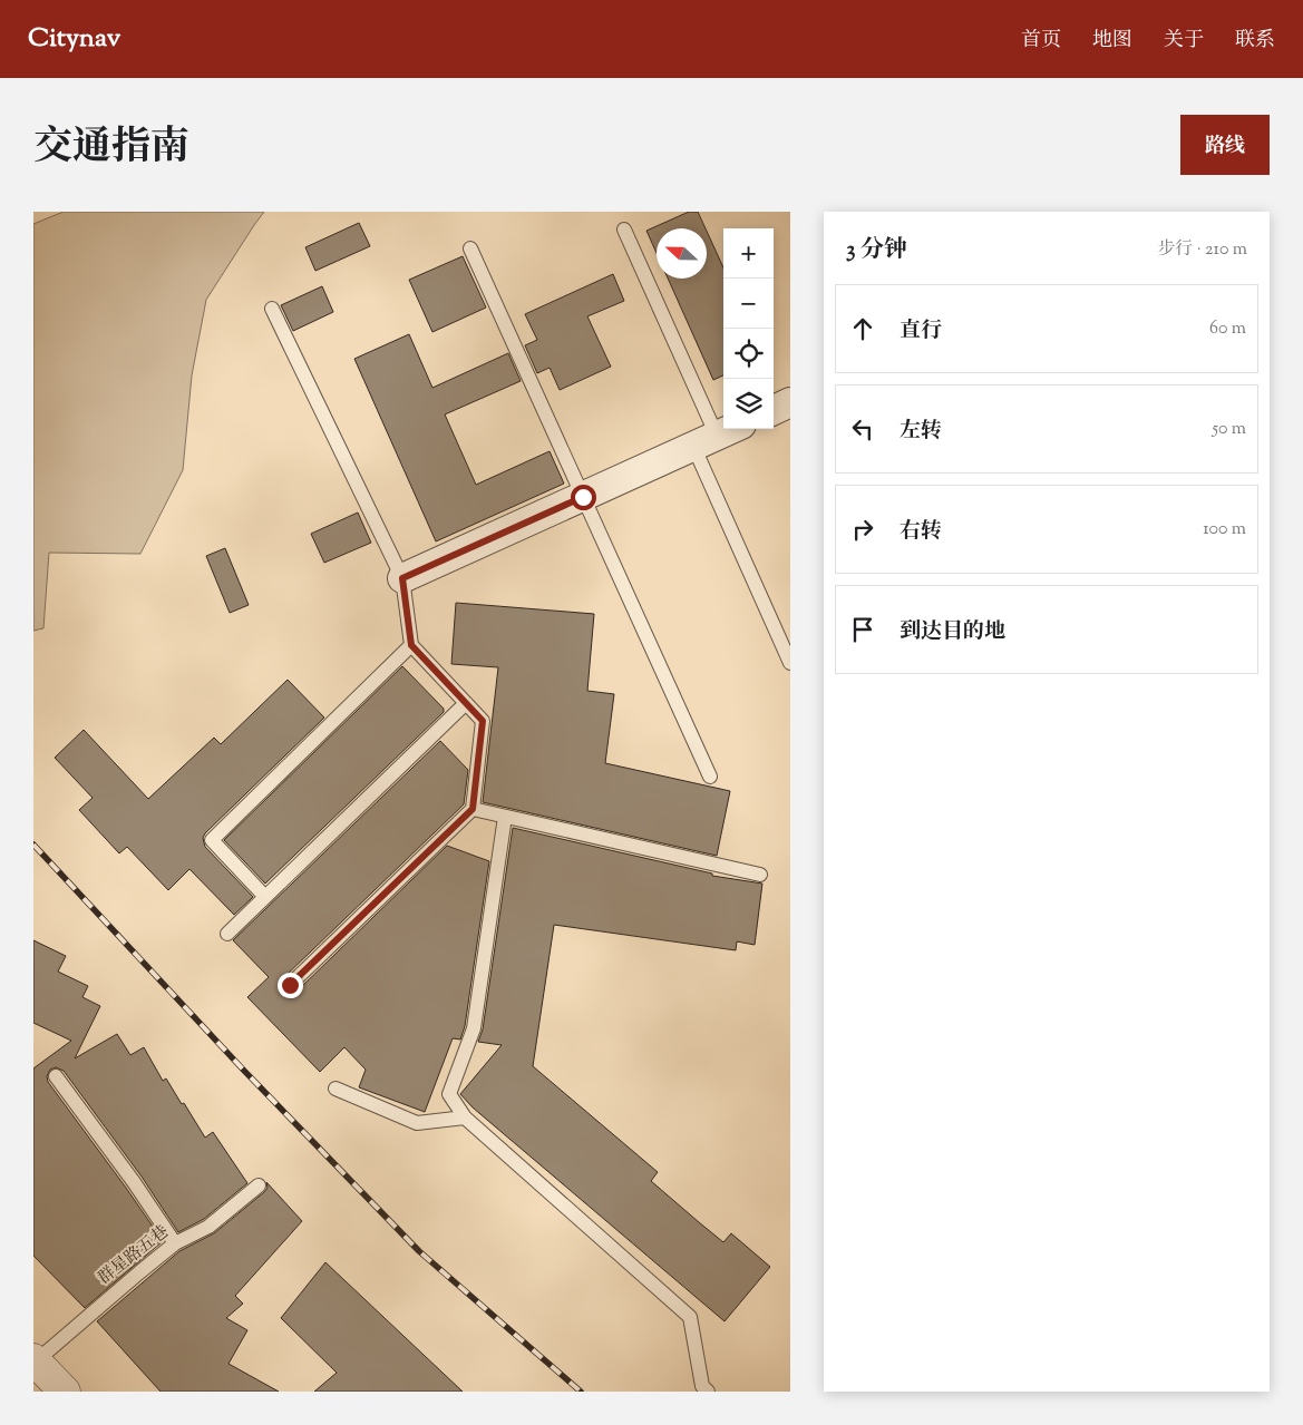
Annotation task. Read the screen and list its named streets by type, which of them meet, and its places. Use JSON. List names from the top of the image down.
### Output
{
  "streets": {
    "lane": ["群星路五巷"]
  },
  "north": "left",
  "page": {
    "header": "Citynav",
    "nav": [
      "首页",
      "地图",
      "关于",
      "联系"
    ],
    "title": "交通指南",
    "buttons": "路线",
    "heading": ["3 分钟", "步行 · 210 m"],
    "map_buttons": ["+", "−"],
    "list": [
      ["直行", "60 m"],
      ["左转", "50 m"],
      ["右转", "100 m"],
      "到达目的地"
    ]
  }
}
